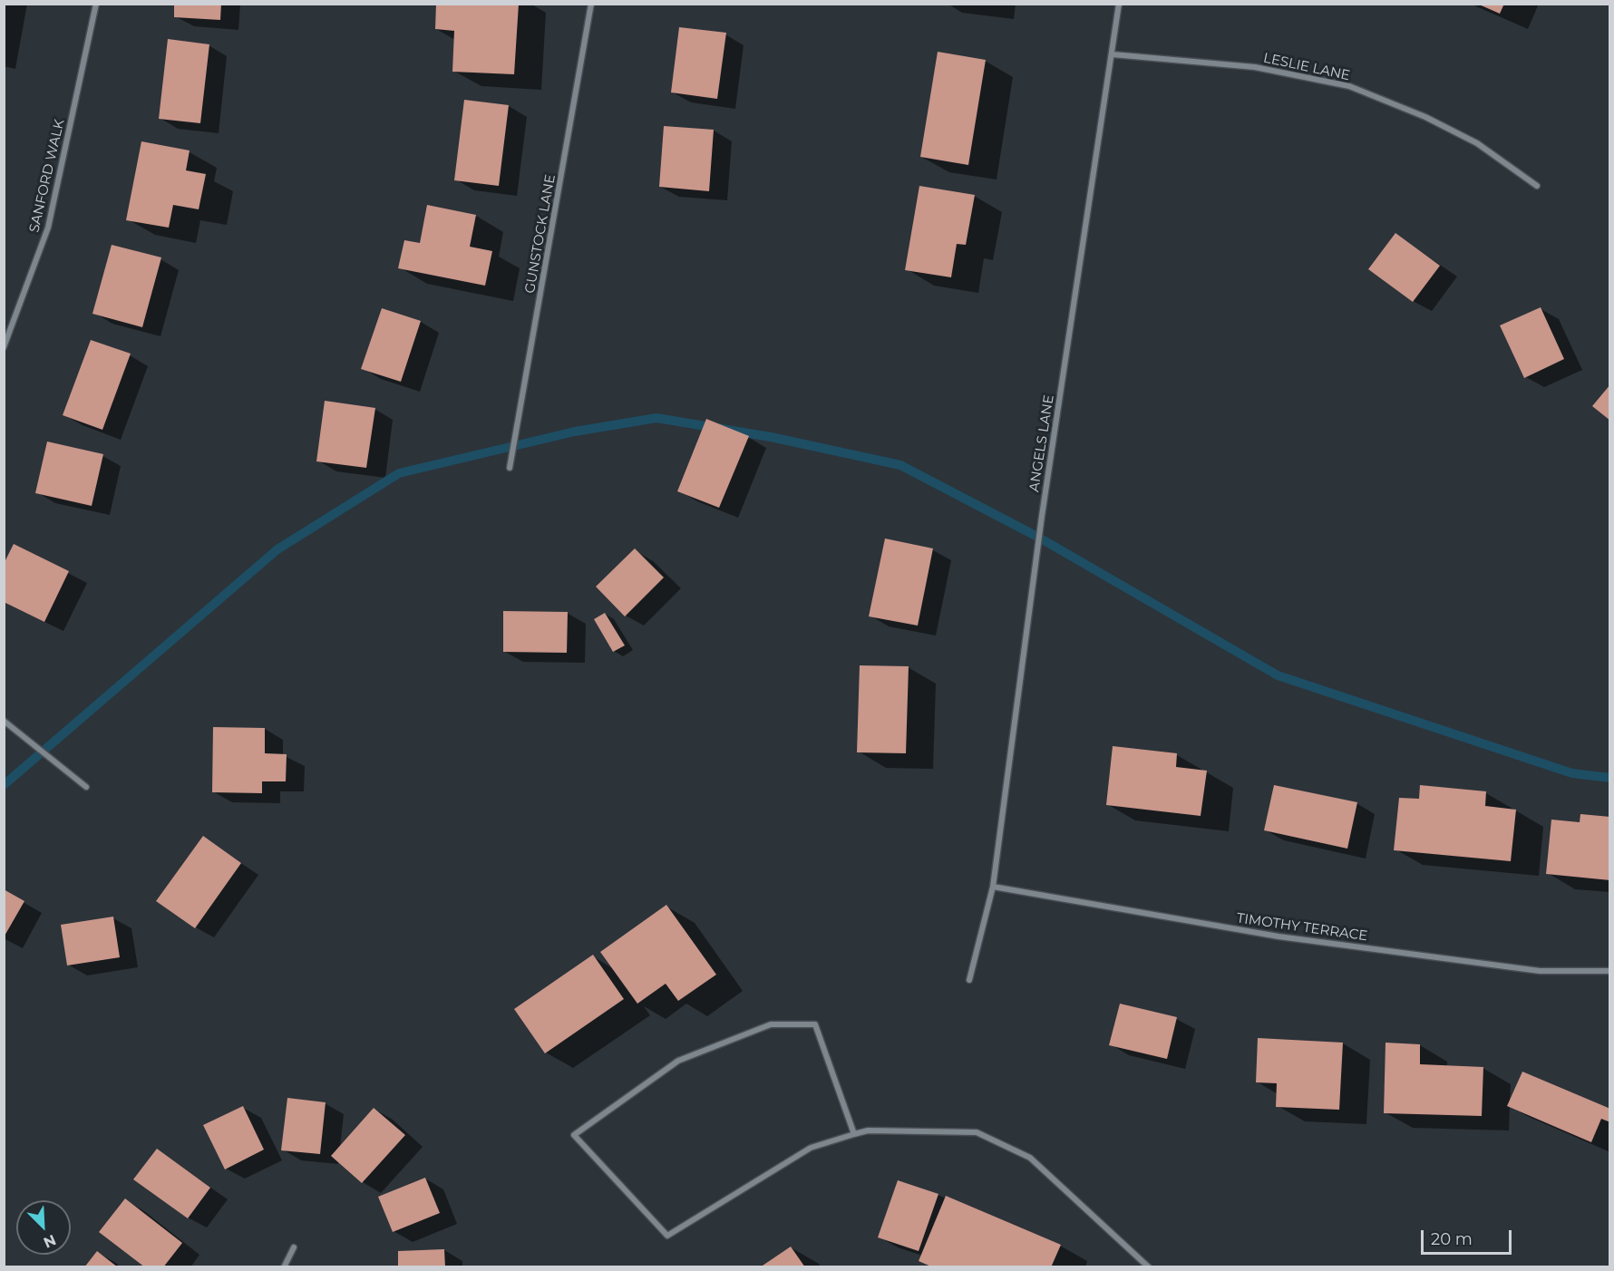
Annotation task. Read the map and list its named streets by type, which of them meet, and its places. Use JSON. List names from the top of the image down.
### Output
{
  "streets": {
    "street": [
      "LESLIE LANE",
      "SANFORD WALK",
      "GUNSTOCK LANE",
      "ANGELS LANE",
      "TIMOTHY TERRACE"
    ]
  },
  "crossings": [
    ["LESLIE LANE", "ANGELS LANE"],
    ["ANGELS LANE", "TIMOTHY TERRACE"]
  ],
  "scale_bar": "20 m",
  "north": "bottom right"
}
